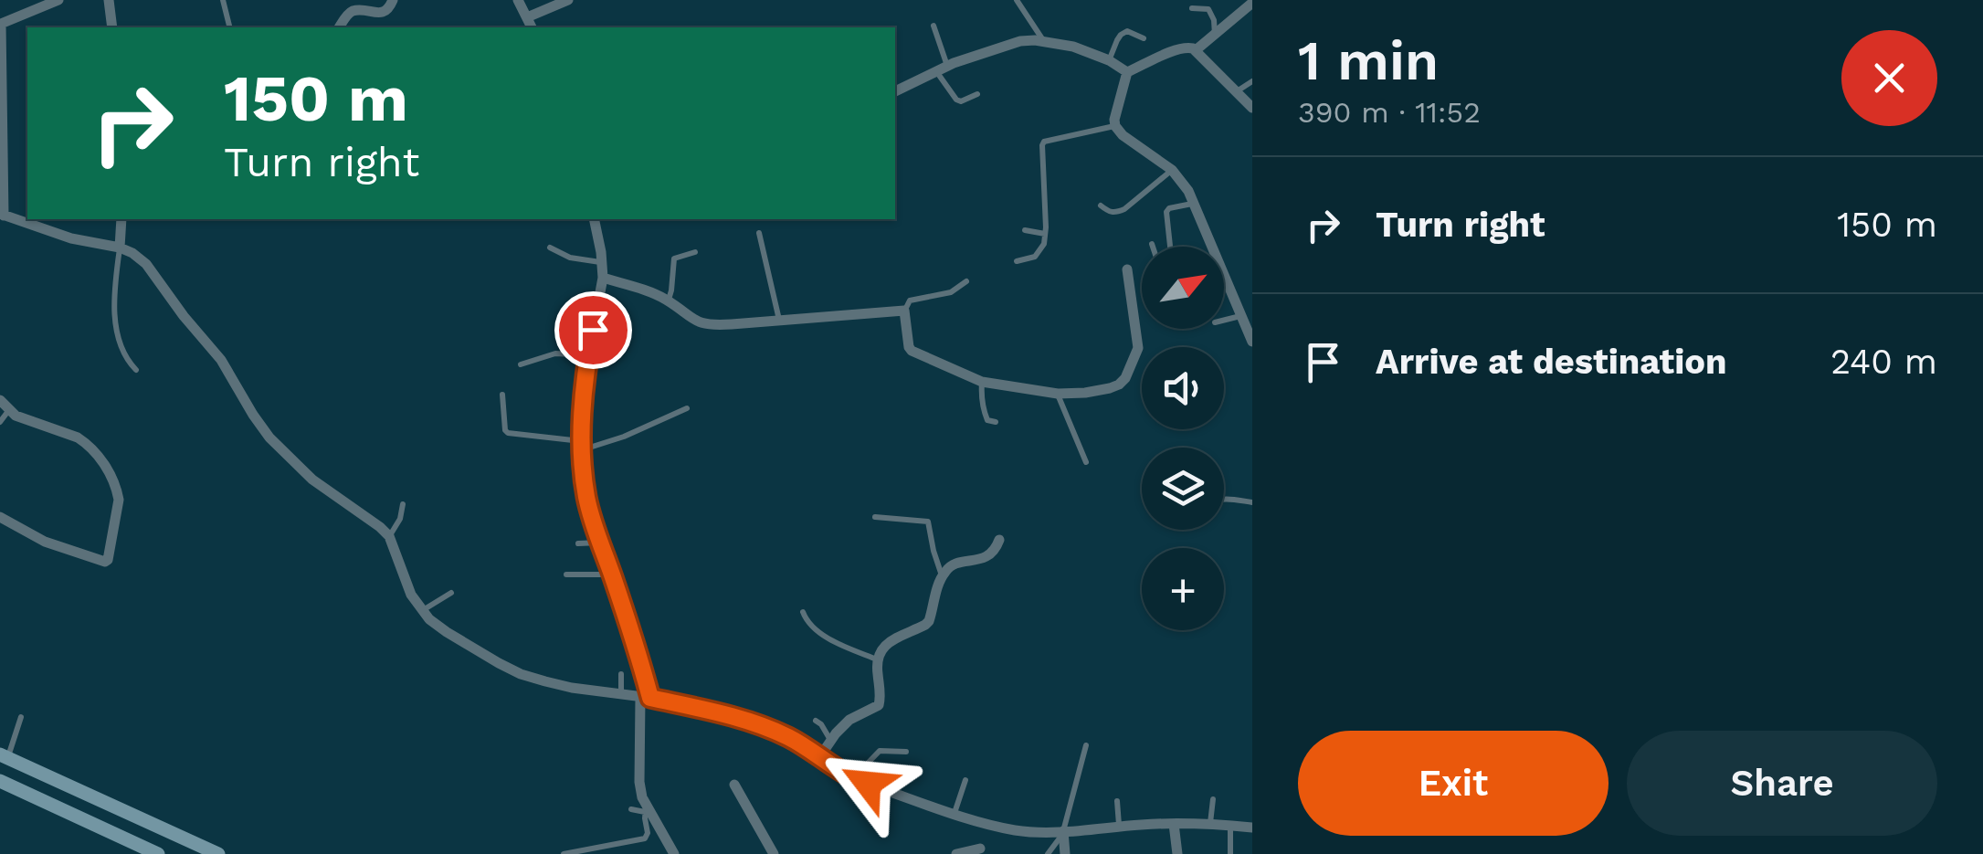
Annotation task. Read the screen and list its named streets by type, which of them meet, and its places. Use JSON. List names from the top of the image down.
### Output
{
  "north": "top right",
  "page": {
    "heading": ["1 min", "390 m · 11:52"],
    "turn": ["150 m", "Turn right"],
    "list": [
      {
        "name": "Turn right",
        "value": "150 m"
      },
      {
        "name": "Arrive at destination",
        "value": "240 m"
      }
    ],
    "map_buttons": "+",
    "buttons": ["Exit", "Share"]
  }
}
